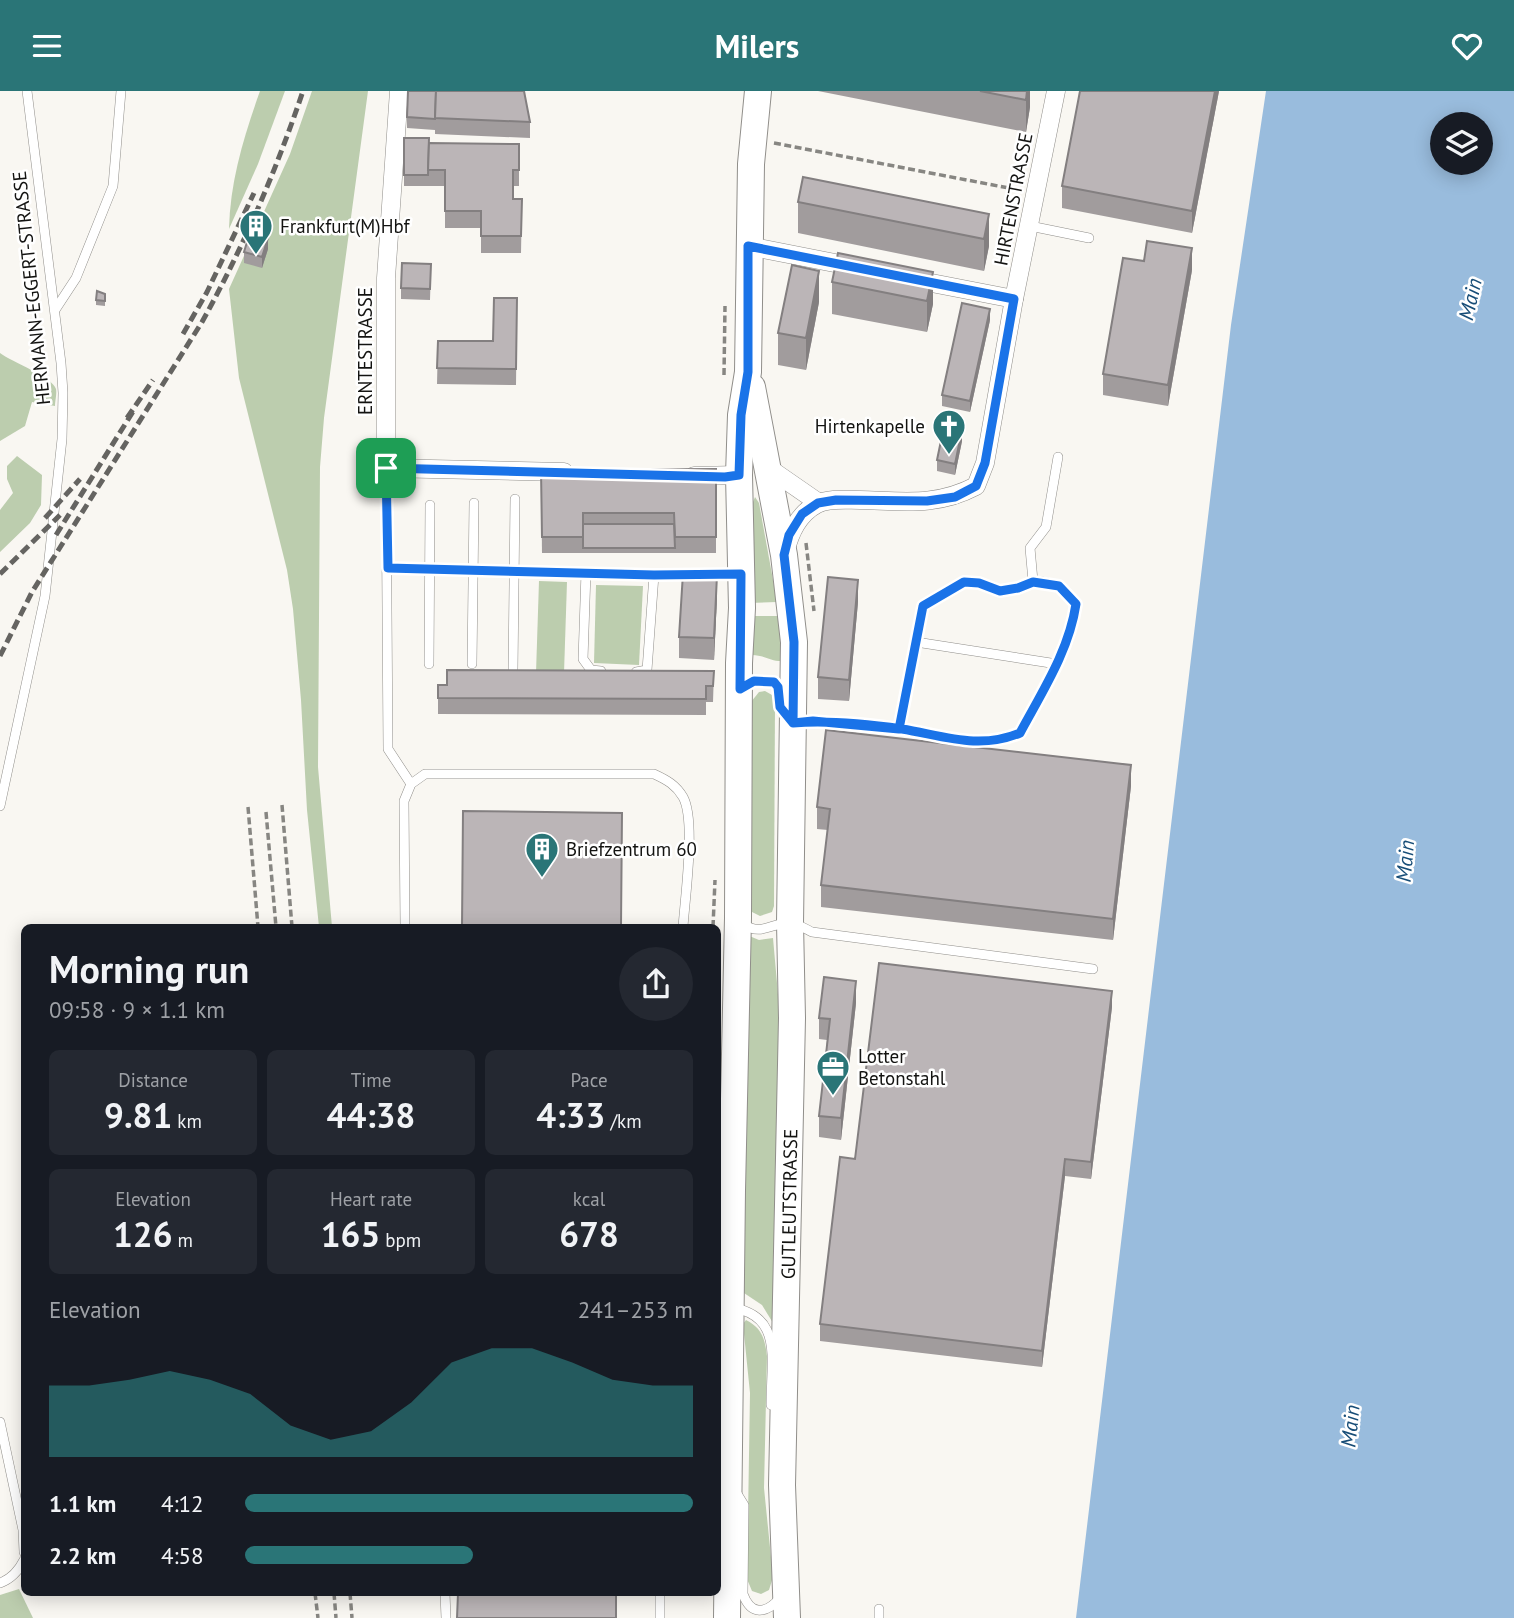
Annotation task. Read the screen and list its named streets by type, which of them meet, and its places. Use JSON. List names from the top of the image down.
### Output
{
  "streets": {
    "main road": ["GUTLEUTSTRASSE"],
    "street": ["HIRTENSTRASSE", "ERNTESTRASSE"],
    "lane": ["HERMANN-EGGERT-STRASSE"]
  },
  "water": ["Main"],
  "places": {
    "building": ["Frankfurt(M)Hbf", "Briefzentrum 60"],
    "church": ["Hirtenkapelle"],
    "office": ["Lotter Betonstahl"]
  },
  "page": {
    "header": "Milers",
    "heading": ["Morning run", "09:58 · 9 × 1.1 km"],
    "stats": [
      ["Distance", "9.81 km"],
      ["Time", "44:38"],
      ["Pace", "4:33 /km"],
      ["Elevation", "126 m"],
      ["Heart rate", "165 bpm"],
      ["kcal", "678"]
    ],
    "chart": ["Elevation", "241–253 m"],
    "list": [
      {
        "name": "1.1 km",
        "note": "4:12"
      },
      {
        "name": "2.2 km",
        "note": "4:58"
      }
    ]
  }
}
